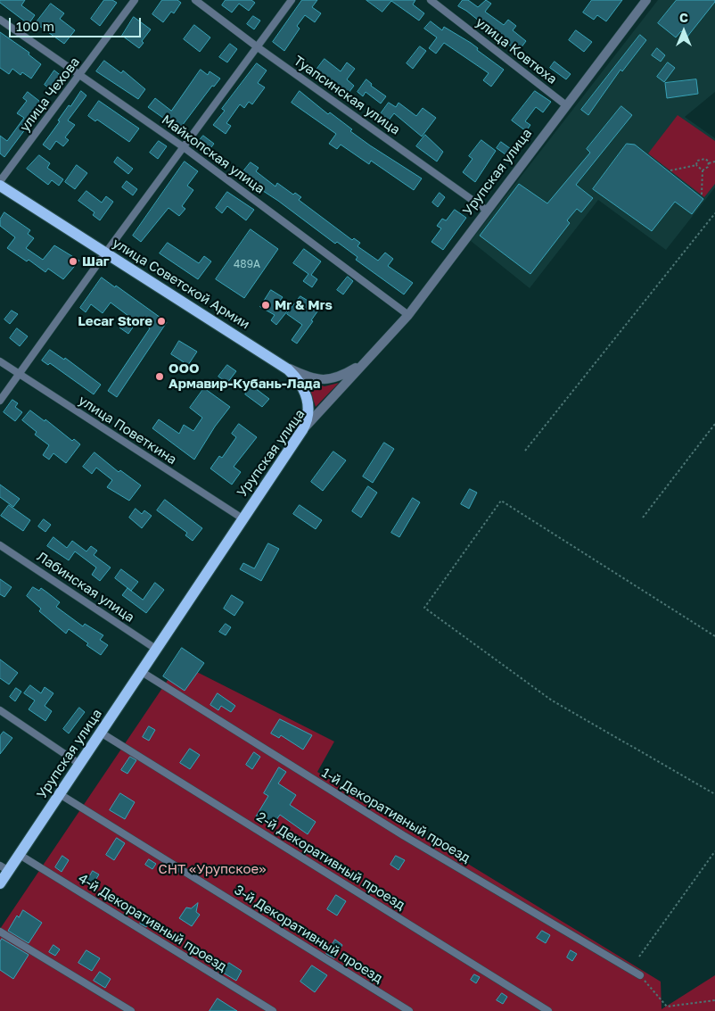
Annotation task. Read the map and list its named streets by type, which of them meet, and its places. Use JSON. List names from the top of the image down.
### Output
{
  "streets": {
    "main road": ["Урупская улица", "улица Советской Армии"],
    "street": [
      "улица Ковтюха",
      "улица Чехова",
      "Туапсинская улица",
      "Майкопская улица",
      "улица Поветкина",
      "Лабинская улица",
      "1-й Декоративный проезд",
      "2-й Декоративный проезд",
      "4-й Декоративный проезд",
      "3-й Декоративный проезд"
    ]
  },
  "crossings": [
    ["улица Ковтюха", "Урупская улица"],
    ["улица Чехова", "Майкопская улица"],
    ["Туапсинская улица", "Урупская улица"],
    ["Майкопская улица", "Урупская улица"],
    ["Урупская улица", "улица Советской Армии"],
    ["Урупская улица", "улица Поветкина"],
    ["Урупская улица", "Лабинская улица"],
    ["Урупская улица", "1-й Декоративный проезд"],
    ["Урупская улица", "2-й Декоративный проезд"],
    ["Урупская улица", "4-й Декоративный проезд"],
    ["Урупская улица", "3-й Декоративный проезд"]
  ],
  "parks": ["СНТ «Урупское»"],
  "places": [
    "Шаг",
    "Mr & Mrs",
    "Lecar Store",
    "ООО Армавир-Кубань-Лада"
  ],
  "house_numbers": ["489А"],
  "scale_bar": "100 m",
  "north": "top"
}
